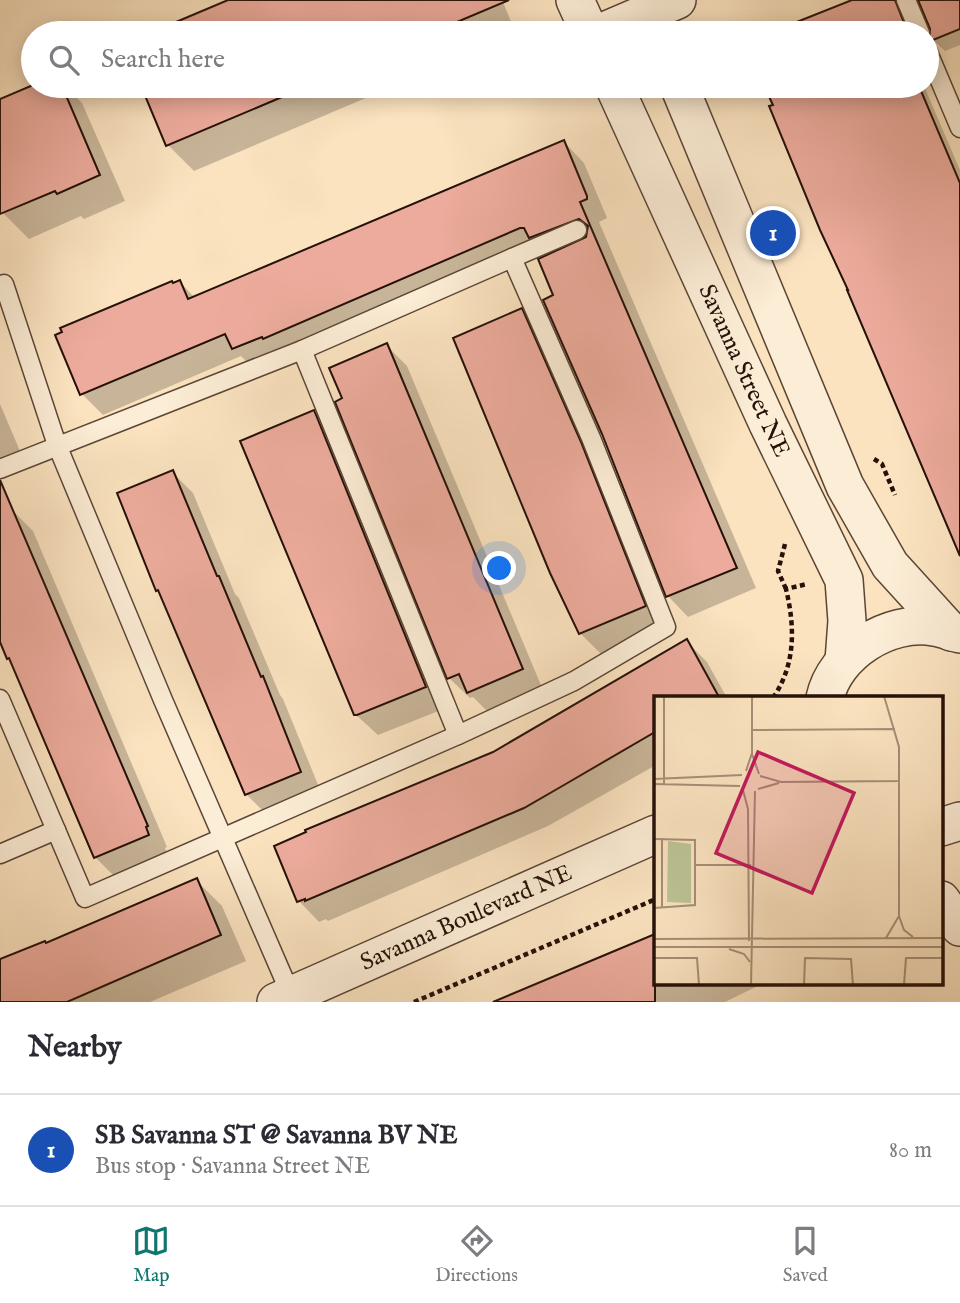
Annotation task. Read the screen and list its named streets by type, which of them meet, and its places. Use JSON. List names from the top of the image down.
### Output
{
  "streets": {
    "street": ["Savanna Street NE", "Savanna Boulevard NE"]
  },
  "page": {
    "search": "Search here",
    "pins": "1",
    "heading": "Nearby",
    "list": [
      {
        "mark": "1",
        "name": "SB Savanna ST @ Savanna BV NE",
        "note": "Bus stop · Savanna Street NE",
        "value": "80 m"
      }
    ],
    "nav": ["Map", "Directions", "Saved"]
  }
}
